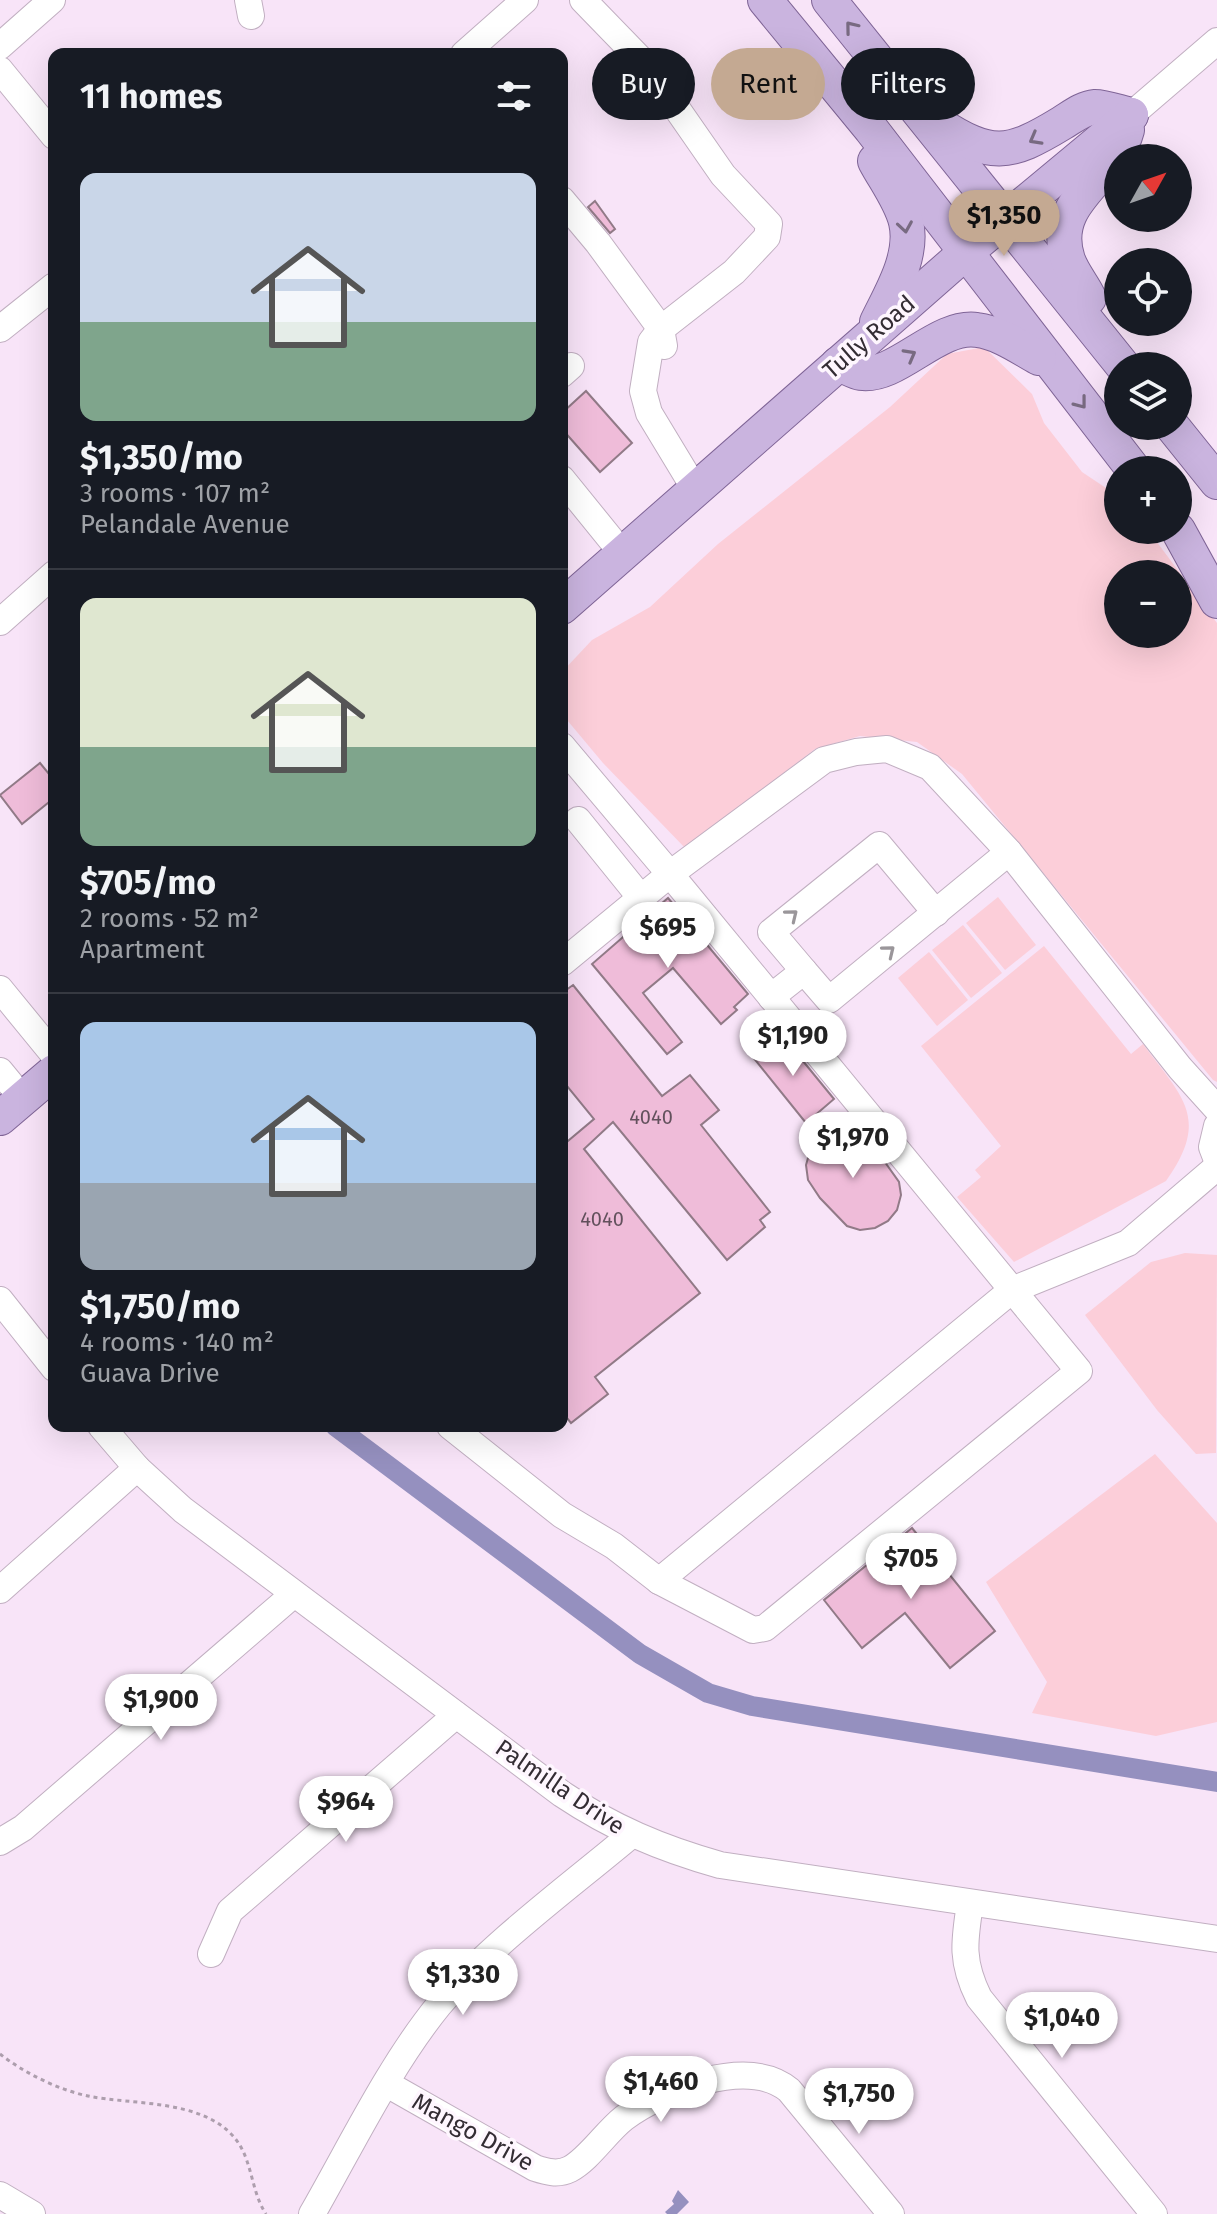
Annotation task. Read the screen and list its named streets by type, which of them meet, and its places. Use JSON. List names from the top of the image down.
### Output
{
  "streets": {
    "main road": ["Tully Road"],
    "street": ["Palmilla Drive", "Mango Drive"]
  },
  "house_numbers": ["4040", "4040"],
  "north": "top right",
  "page": {
    "chip": ["Buy", "Rent", "Filters"],
    "heading": "11 homes",
    "map_buttons": ["+", "−"],
    "list": [
      {
        "name": "$1,350/mo",
        "note": "3 rooms · 107 m² · Pelandale Avenue"
      },
      {
        "name": "$705/mo",
        "note": "2 rooms · 52 m² · Apartment"
      },
      {
        "name": "$1,750/mo",
        "note": "4 rooms · 140 m² · Guava Drive"
      }
    ],
    "price": [
      "$1,350",
      "$695",
      "$1,190",
      "$1,970",
      "$705",
      "$1,900",
      "$964",
      "$1,330",
      "$1,040",
      "$1,460",
      "$1,750"
    ]
  }
}
